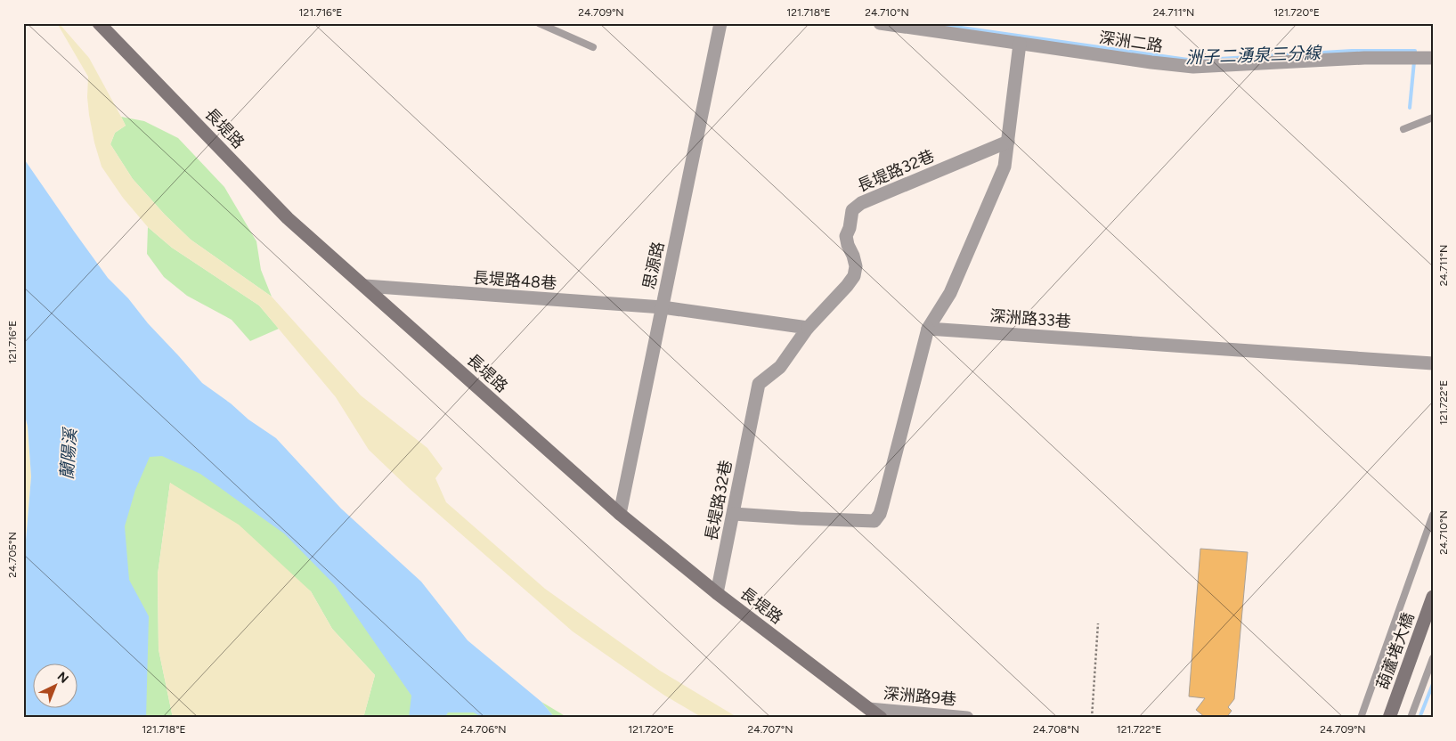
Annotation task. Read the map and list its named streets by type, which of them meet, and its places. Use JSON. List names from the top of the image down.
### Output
{
  "streets": {
    "street": [
      "深洲二路",
      "長堤路",
      "長堤路32巷",
      "思源路",
      "長堤路48巷",
      "深洲路33巷",
      "葫蘆堵大橋",
      "深洲路9巷"
    ]
  },
  "crossings": [
    ["長堤路", "長堤路32巷"],
    ["長堤路", "思源路"],
    ["長堤路", "長堤路48巷"],
    ["長堤路", "深洲路9巷"],
    ["思源路", "長堤路48巷"]
  ],
  "water": ["洲子二湧泉三分線", "蘭陽溪"],
  "north": "top right",
  "coordinates": [
    "121.716°E",
    "24.709°N",
    "121.718°E",
    "24.710°N",
    "24.711°N",
    "121.720°E",
    "121.722°E",
    "24.705°N",
    "24.706°N",
    "24.707°N",
    "24.708°N"
  ]
}
